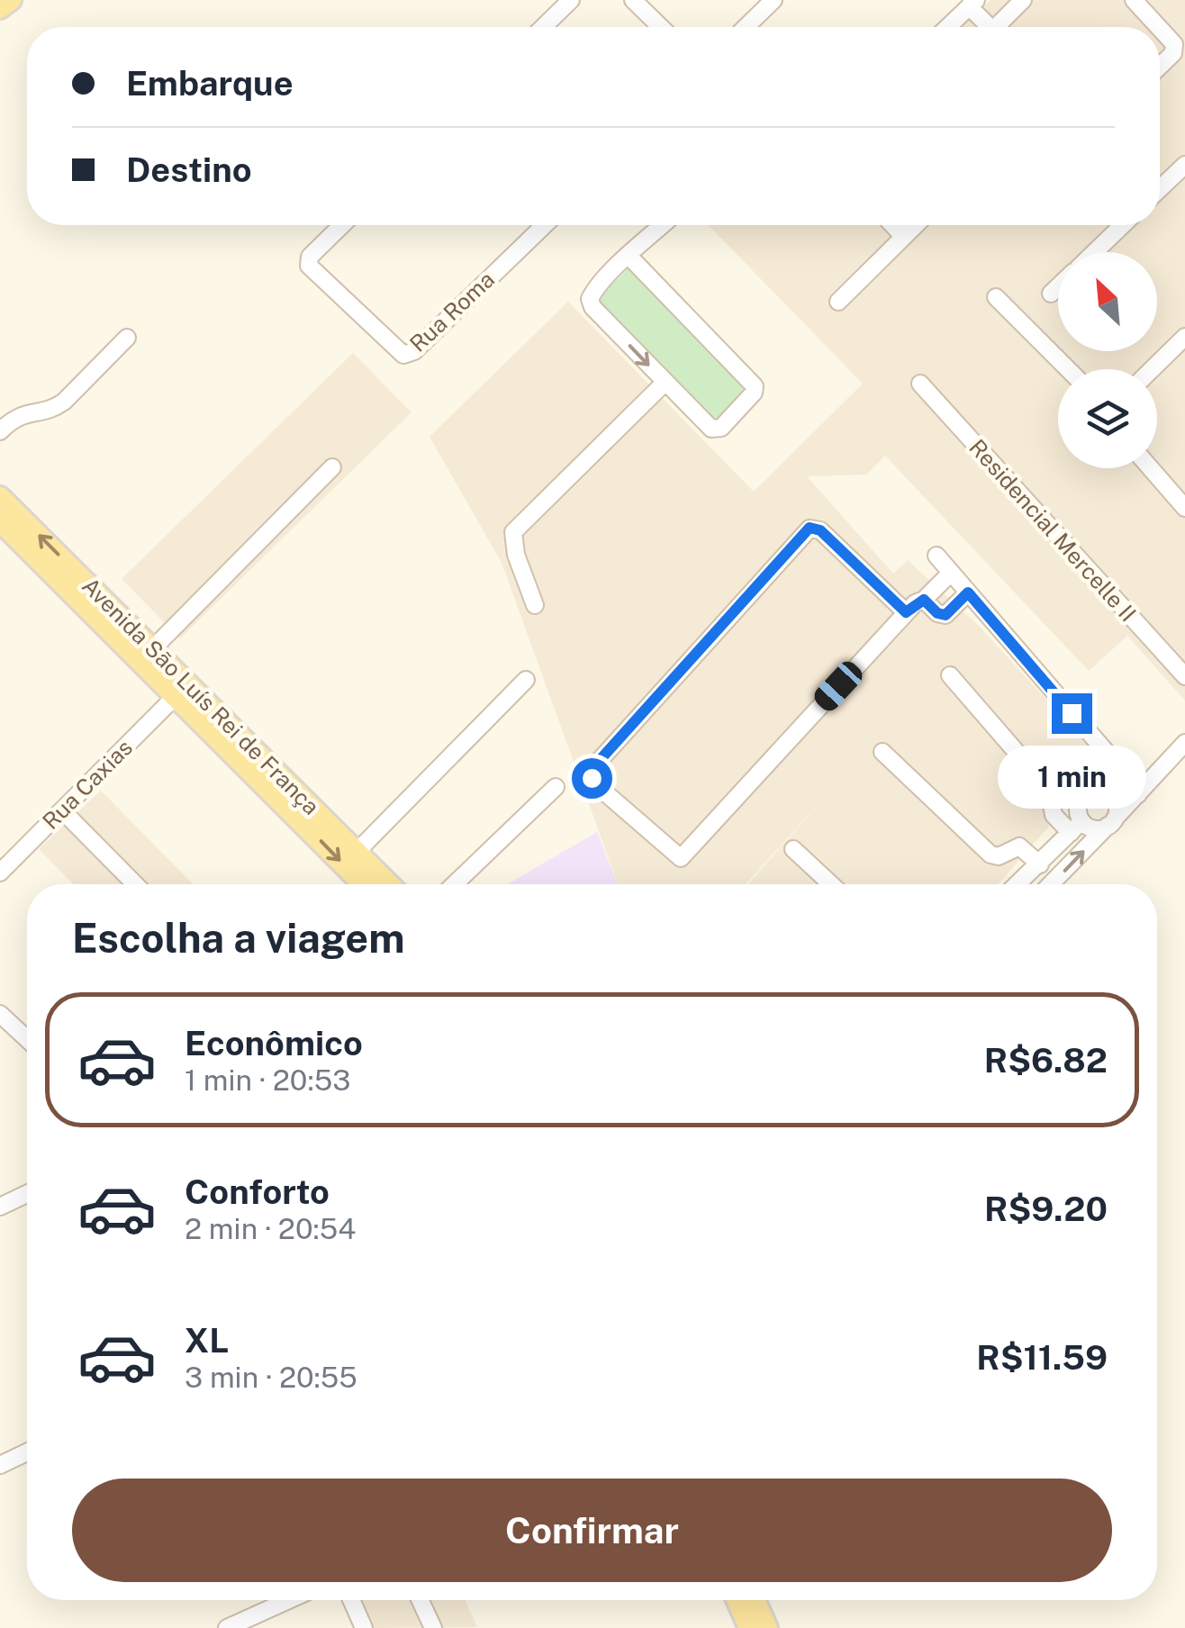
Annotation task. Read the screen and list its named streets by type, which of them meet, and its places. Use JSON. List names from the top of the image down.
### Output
{
  "streets": {
    "main road": ["Avenida São Luís Rei de França"],
    "street": ["Rua Roma", "Residencial Mercelle II", "Rua Caxias"]
  },
  "crossings": [
    ["Avenida São Luís Rei de França", "Rua Caxias"]
  ],
  "north": "top left",
  "page": {
    "banner": ["Embarque", "Destino"],
    "bubble": "1 min",
    "heading": "Escolha a viagem",
    "list": [
      {
        "name": "Econômico",
        "note": "1 min · 20:53",
        "value": "R$6.82"
      },
      {
        "name": "Conforto",
        "note": "2 min · 20:54",
        "value": "R$9.20"
      },
      {
        "name": "XL",
        "note": "3 min · 20:55",
        "value": "R$11.59"
      }
    ],
    "buttons": "Confirmar"
  }
}
